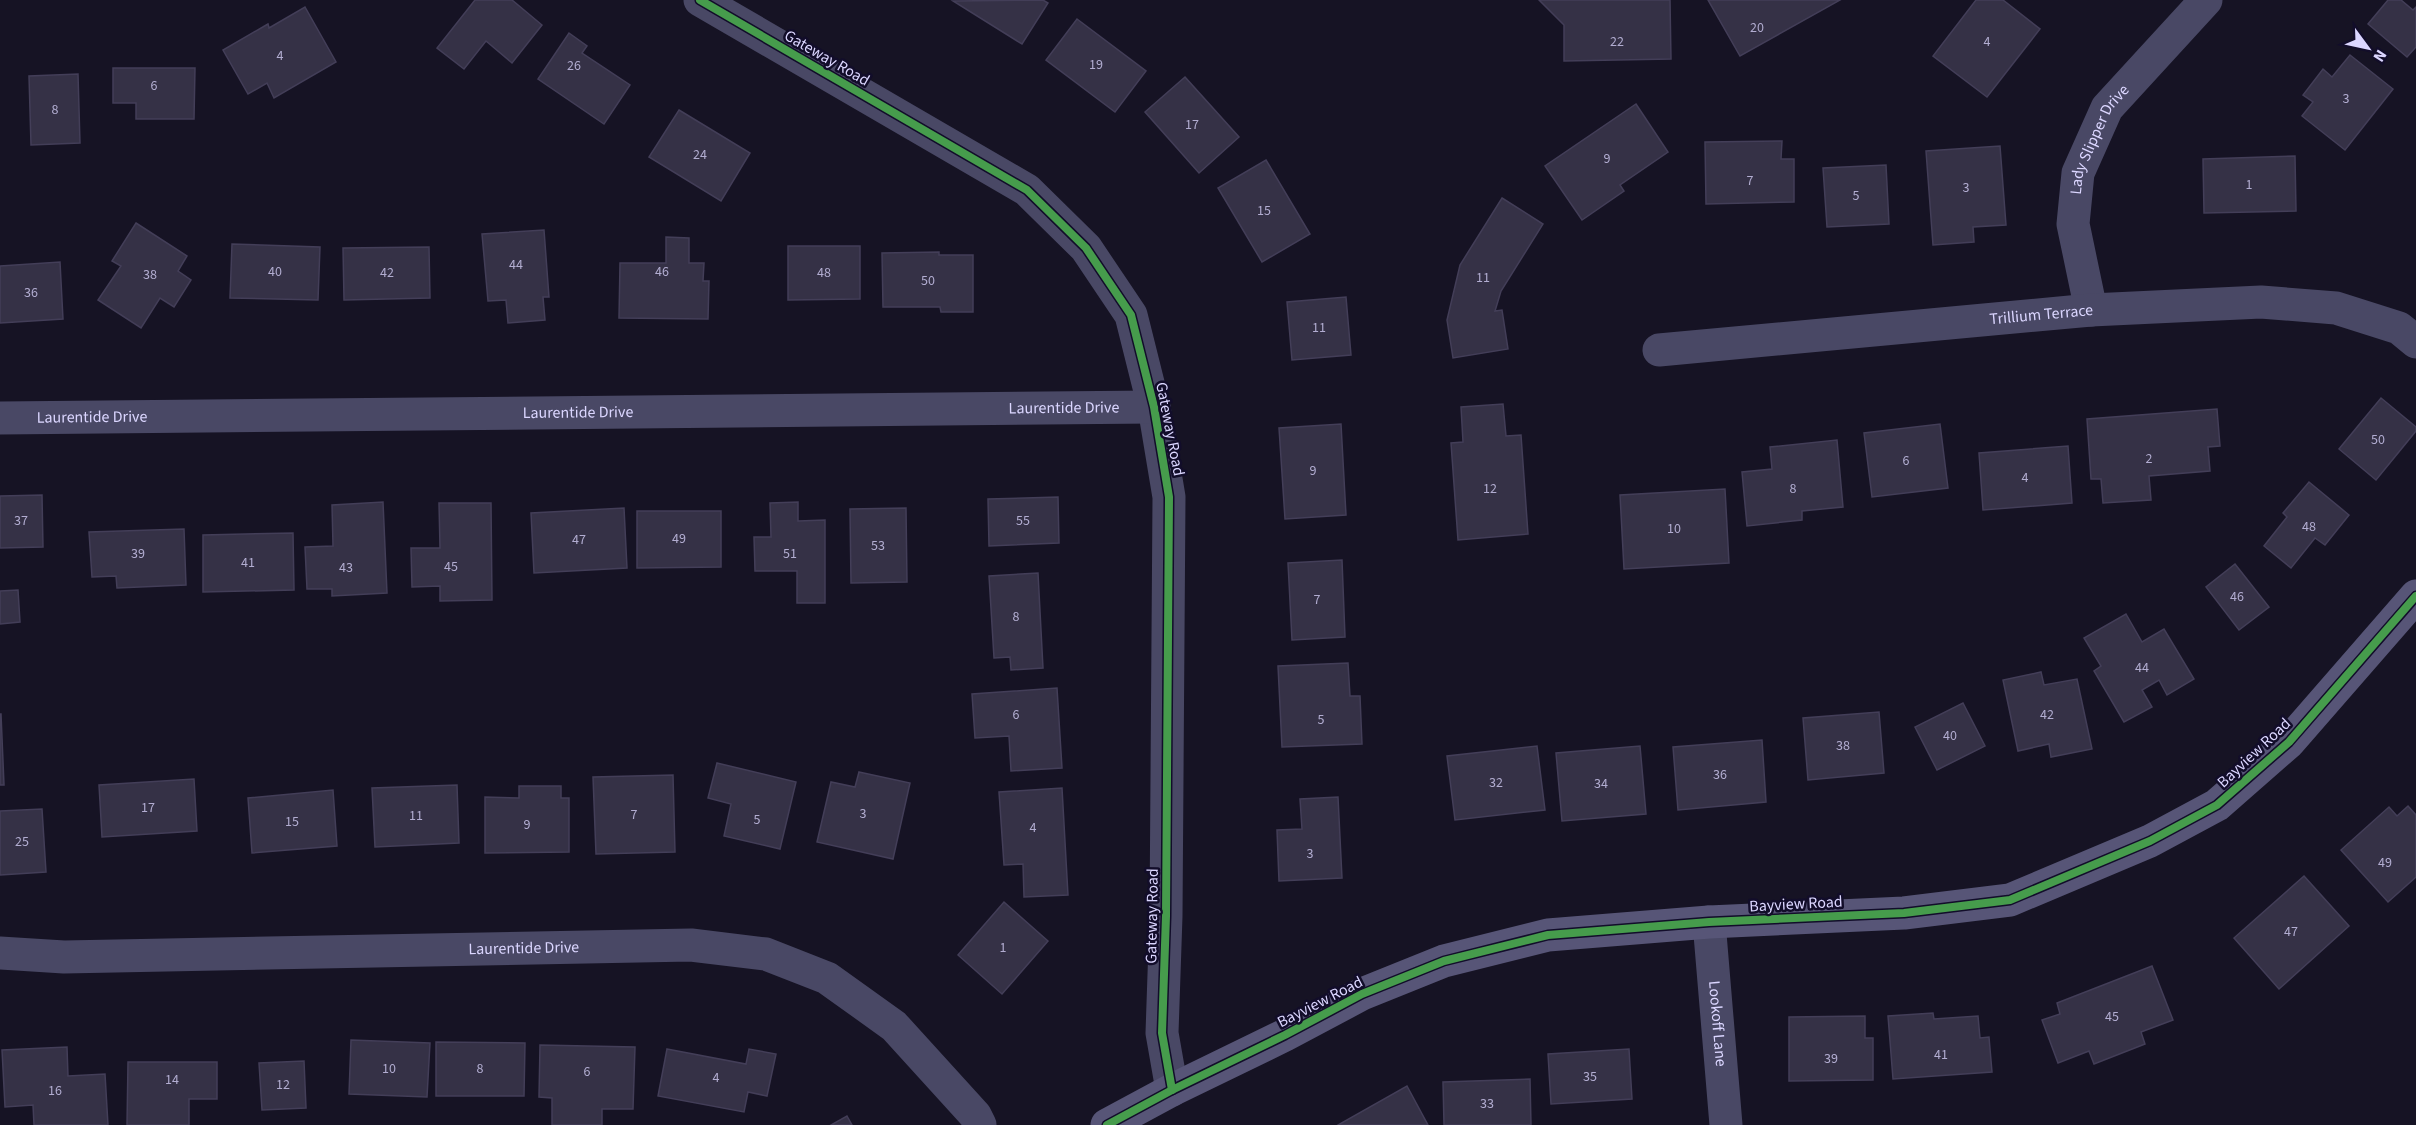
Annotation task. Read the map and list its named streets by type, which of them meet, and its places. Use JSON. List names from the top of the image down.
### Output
{
  "streets": {
    "street": [
      "Gateway Road",
      "Lady Slipper Drive",
      "Trillium Terrace",
      "Laurentide Drive",
      "Bayview Road",
      "Lookoff Lane"
    ]
  },
  "crossings": [
    ["Gateway Road", "Laurentide Drive"],
    ["Gateway Road", "Bayview Road"],
    ["Lady Slipper Drive", "Trillium Terrace"],
    ["Bayview Road", "Lookoff Lane"]
  ],
  "house_numbers": [
    "20",
    "22",
    "4",
    "4",
    "19",
    "26",
    "6",
    "3",
    "8",
    "17",
    "24",
    "9",
    "7",
    "1",
    "3",
    "5",
    "15",
    "44",
    "40",
    "46",
    "42",
    "48",
    "38",
    "11",
    "50",
    "36",
    "11",
    "50",
    "2",
    "6",
    "9",
    "4",
    "12",
    "8",
    "37",
    "55",
    "48",
    "10",
    "49",
    "47",
    "53",
    "39",
    "51",
    "41",
    "45",
    "43",
    "46",
    "7",
    "8",
    "44",
    "6",
    "42",
    "5",
    "40",
    "38",
    "36",
    "32",
    "34",
    "17",
    "3",
    "7",
    "11",
    "5",
    "15",
    "9",
    "4",
    "25",
    "3",
    "49",
    "47",
    "1",
    "45",
    "41",
    "39",
    "10",
    "8",
    "6",
    "35",
    "4",
    "14",
    "12",
    "16",
    "33"
  ],
  "north": "bottom right"
}
